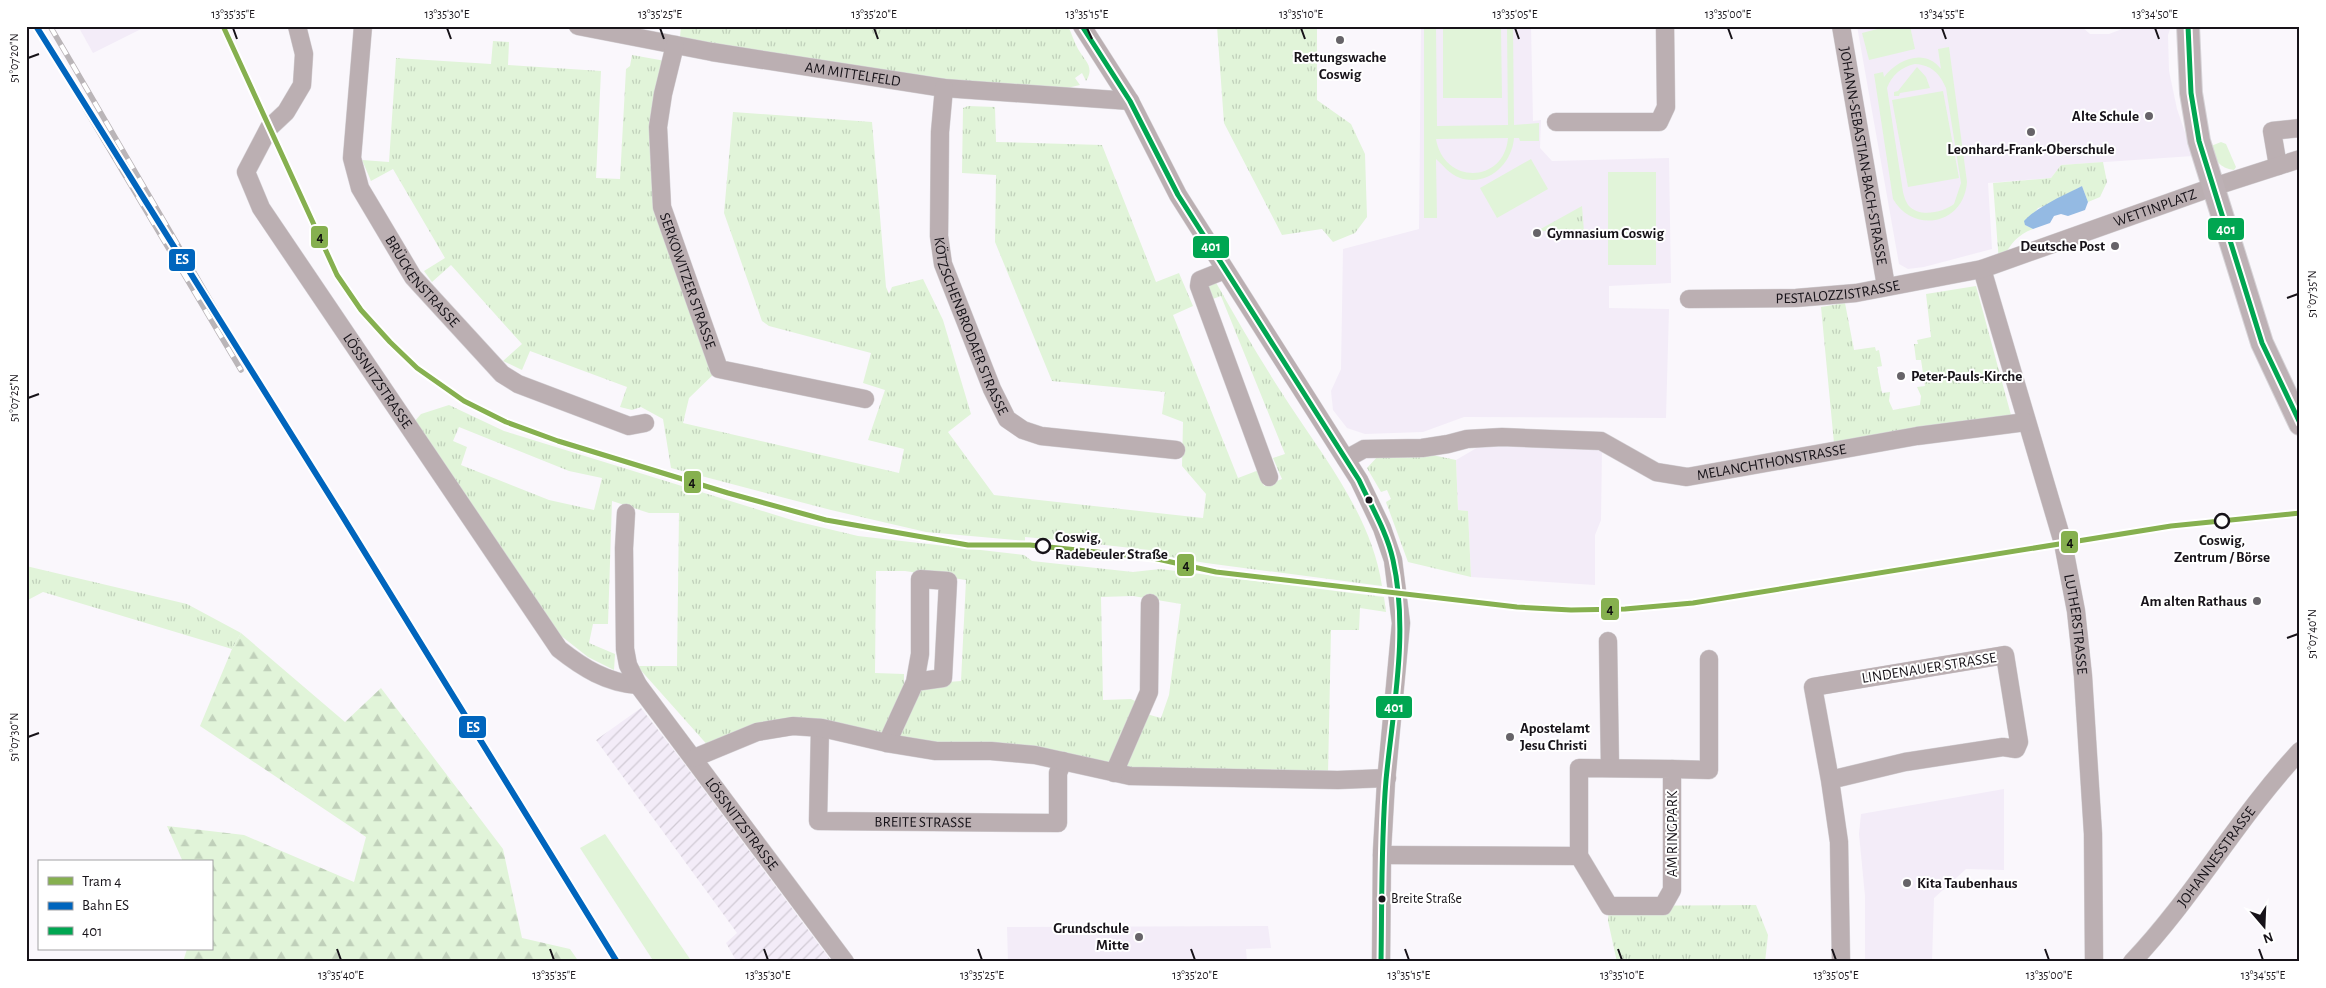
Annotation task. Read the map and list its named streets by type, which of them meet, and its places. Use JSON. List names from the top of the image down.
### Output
{
  "streets": {
    "street": [
      "AM MITTELFELD",
      "JOHANN-SEBASTIAN-BACH-STRASSE",
      "WETTINPLATZ",
      "BRÜCKENSTRASSE",
      "SERKOWITZER STRASSE",
      "PESTALOZZISTRASSE",
      "KÖTZSCHENBRODAER STRASSE",
      "LÖSSNITZSTRASSE",
      "MELANCHTHONSTRASSE",
      "LUTHERSTRASSE",
      "LINDENAUER STRASSE",
      "BREITE STRASSE",
      "AM RINGPARK",
      "JOHANNESSTRASSE"
    ]
  },
  "crossings": [
    ["AM MITTELFELD", "SERKOWITZER STRASSE"],
    ["AM MITTELFELD", "KÖTZSCHENBRODAER STRASSE"],
    ["JOHANN-SEBASTIAN-BACH-STRASSE", "PESTALOZZISTRASSE"],
    ["WETTINPLATZ", "PESTALOZZISTRASSE"],
    ["WETTINPLATZ", "LUTHERSTRASSE"],
    ["PESTALOZZISTRASSE", "LUTHERSTRASSE"],
    ["MELANCHTHONSTRASSE", "LUTHERSTRASSE"]
  ],
  "places": [
    "Rettungswache Coswig",
    "Alte Schule",
    "Leonhard-Frank-Oberschule",
    "Gymnasium Coswig",
    "Deutsche Post",
    "Peter-Pauls-Kirche",
    "Coswig, Zentrum / Börse",
    "Coswig, Radebeuler Straße",
    "Am alten Rathaus",
    "Apostelamt Jesu Christi",
    "Kita Taubenhaus",
    "Breite Straße",
    "Grundschule Mitte"
  ],
  "lines": ["tram line 4", "rail line ES", "transit line 401"],
  "legend": ["Tram 4", "Bahn ES", "401"],
  "north": "bottom",
  "coordinates": [
    "13°35'35\"E",
    "13°35'30\"E",
    "13°35'25\"E",
    "13°35'20\"E",
    "13°35'15\"E",
    "13°35'10\"E",
    "13°35'05\"E",
    "13°35'00\"E",
    "13°34'55\"E",
    "13°34'50\"E",
    "51°07'20\"N",
    "51°07'35\"N",
    "51°07'25\"N",
    "51°07'40\"N",
    "51°07'30\"N",
    "13°35'40\"E"
  ]
}
